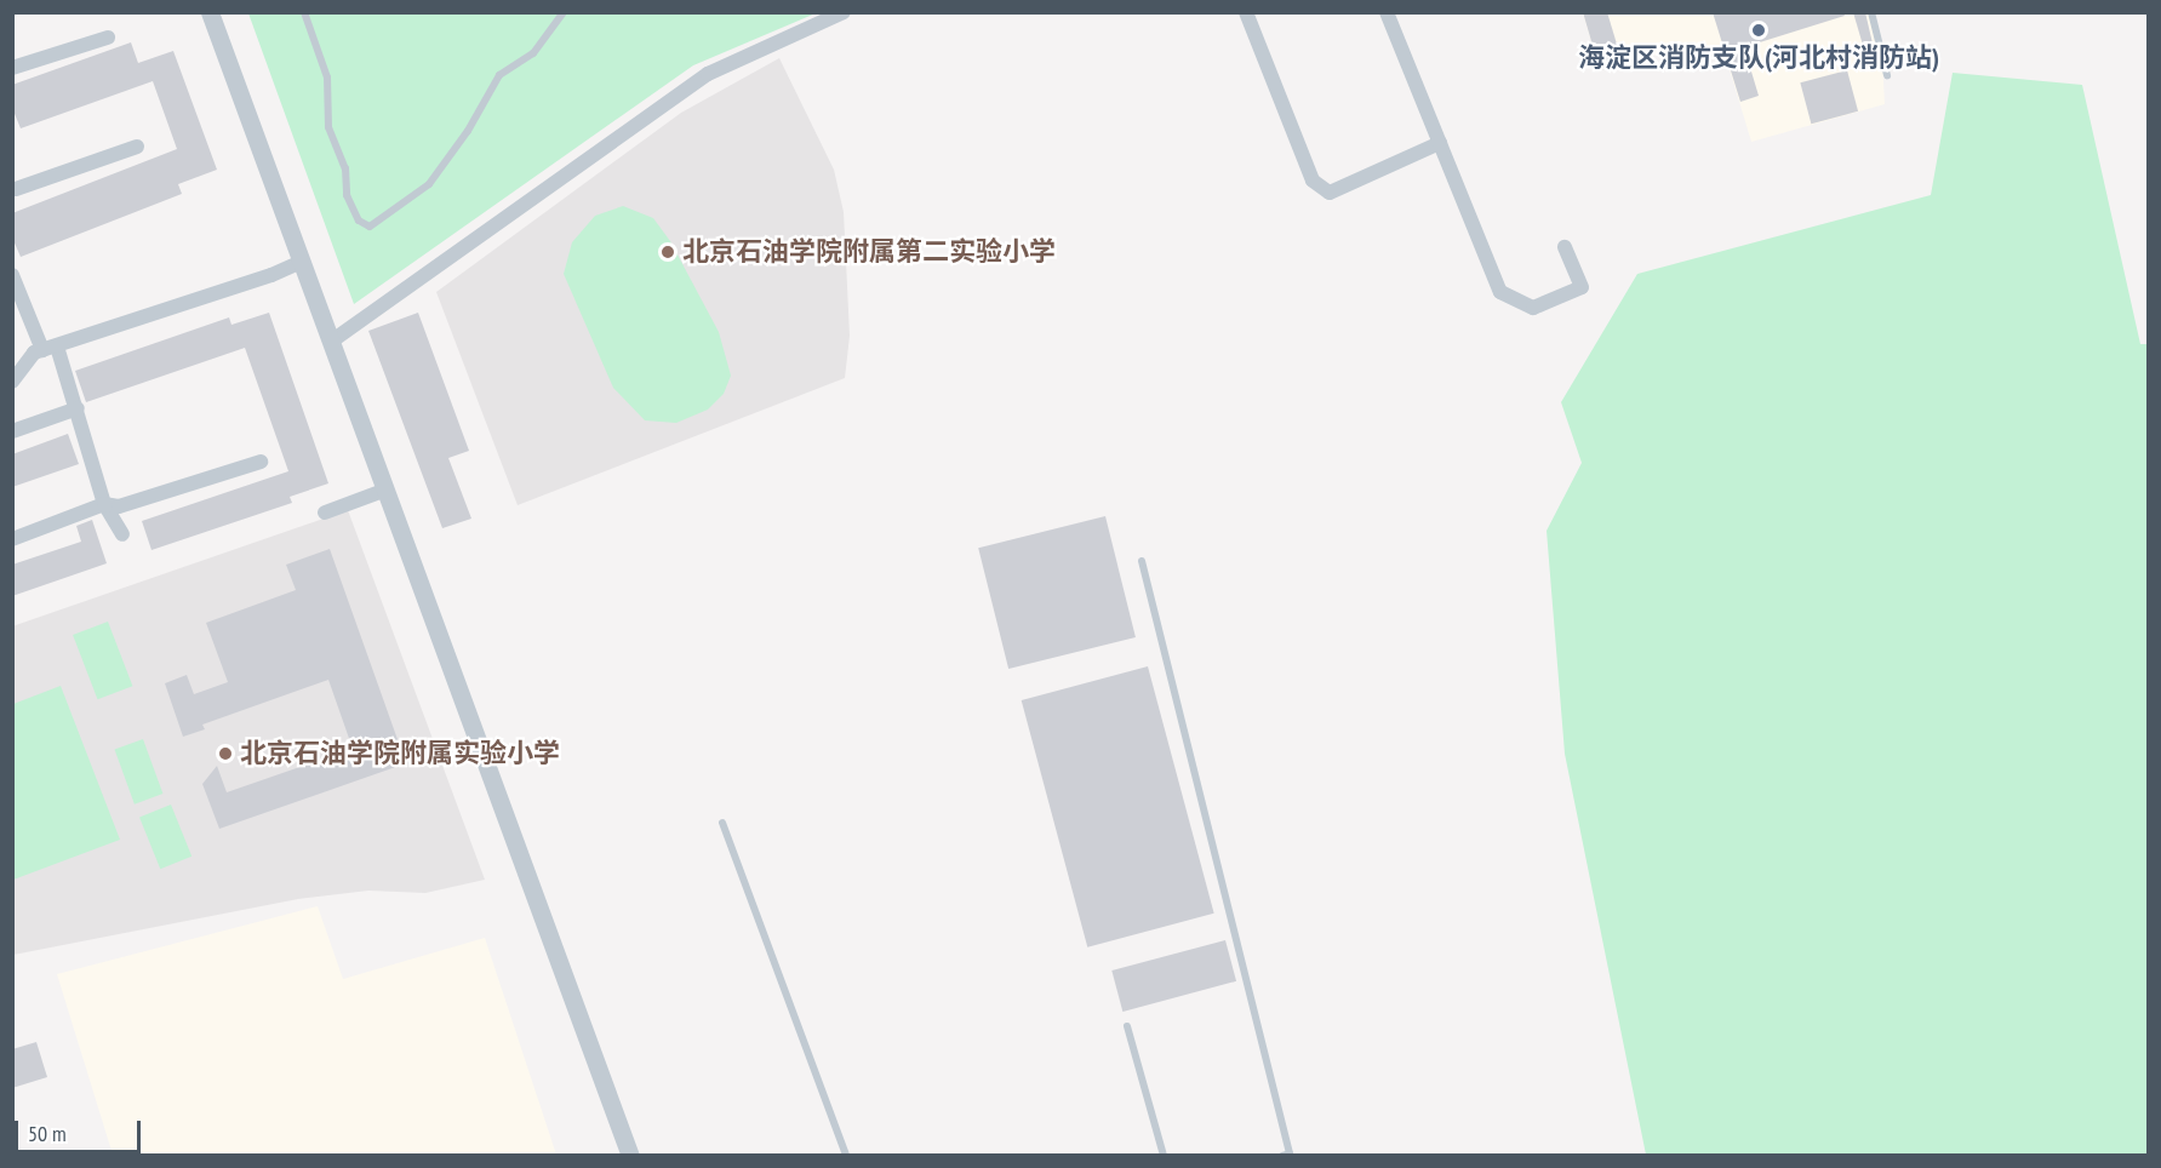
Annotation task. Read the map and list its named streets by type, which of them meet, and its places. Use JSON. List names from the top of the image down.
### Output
{
  "places": ["海淀区消防支队(河北村消防站)", "北京石油学院附属第二实验小学", "北京石油学院附属实验小学"],
  "scale_bar": "50 m"
}
